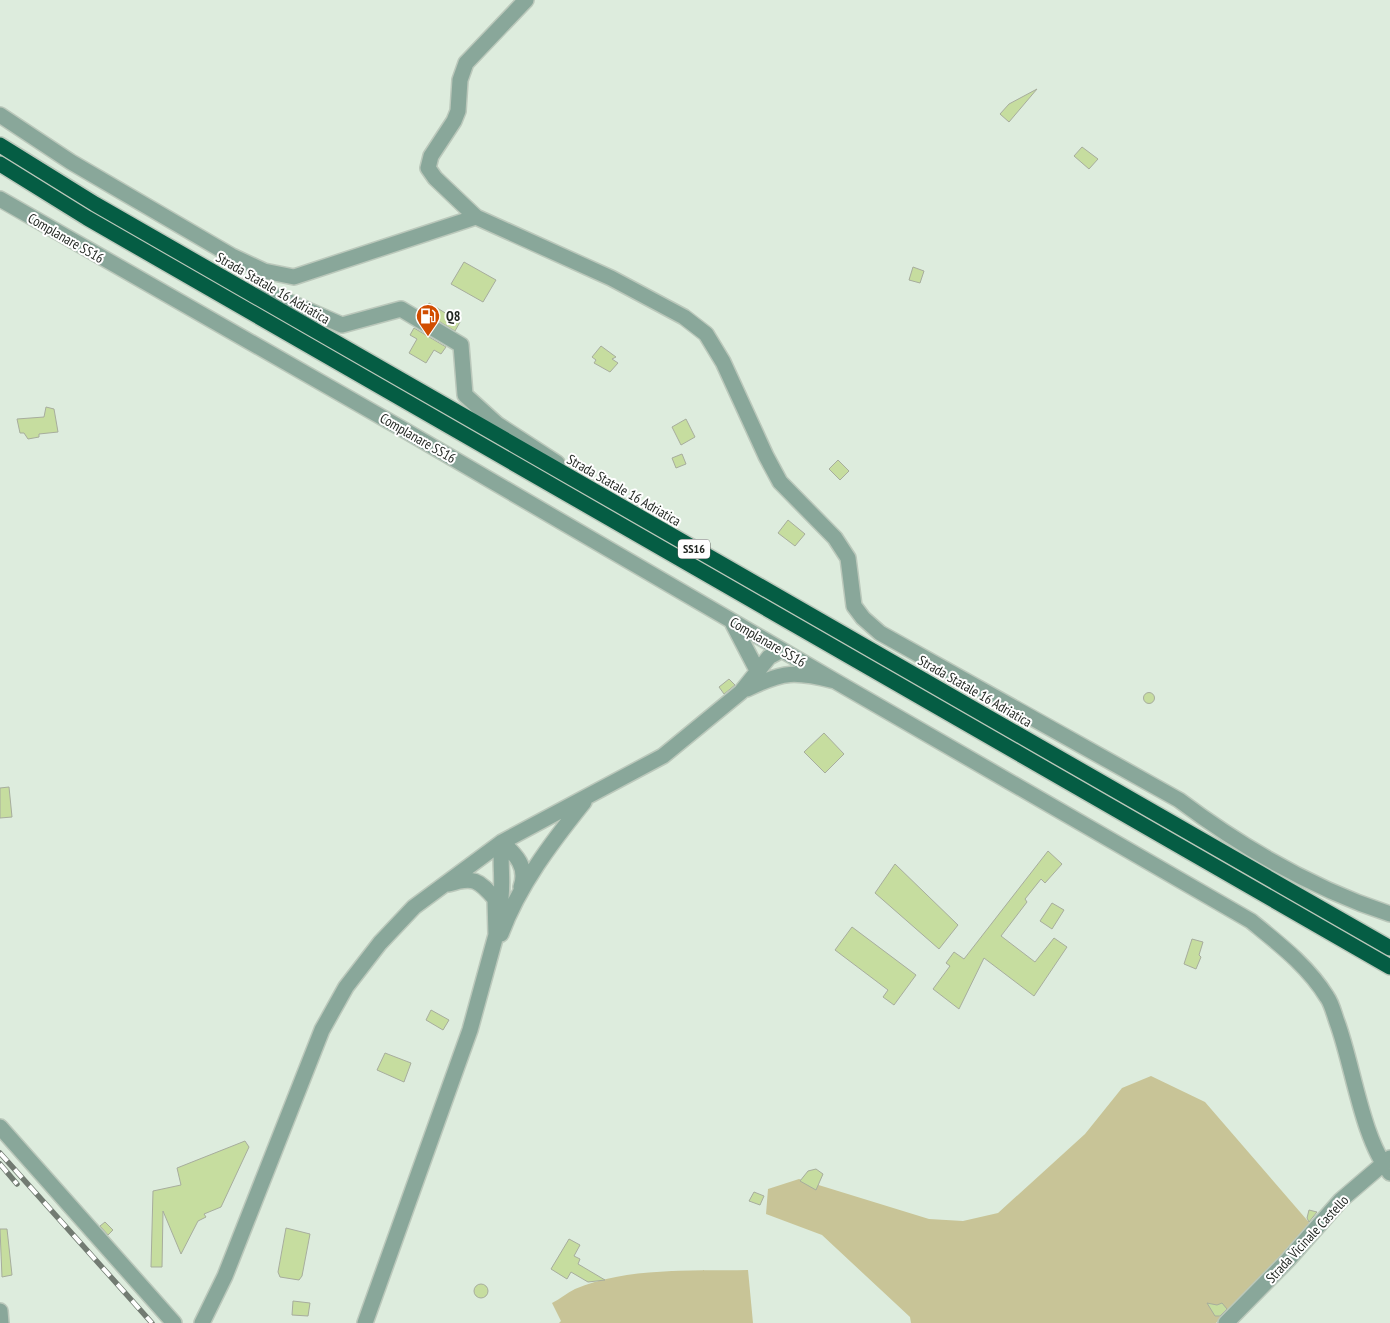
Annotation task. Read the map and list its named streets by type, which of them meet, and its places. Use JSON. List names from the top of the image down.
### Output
{
  "streets": {
    "highway": ["Strada Statale 16 Adriatica", "SS16"],
    "street": ["Complanare SS16", "Strada Vicinale Castello"]
  },
  "places": {
    "fuel station": ["Q8"]
  }
}
